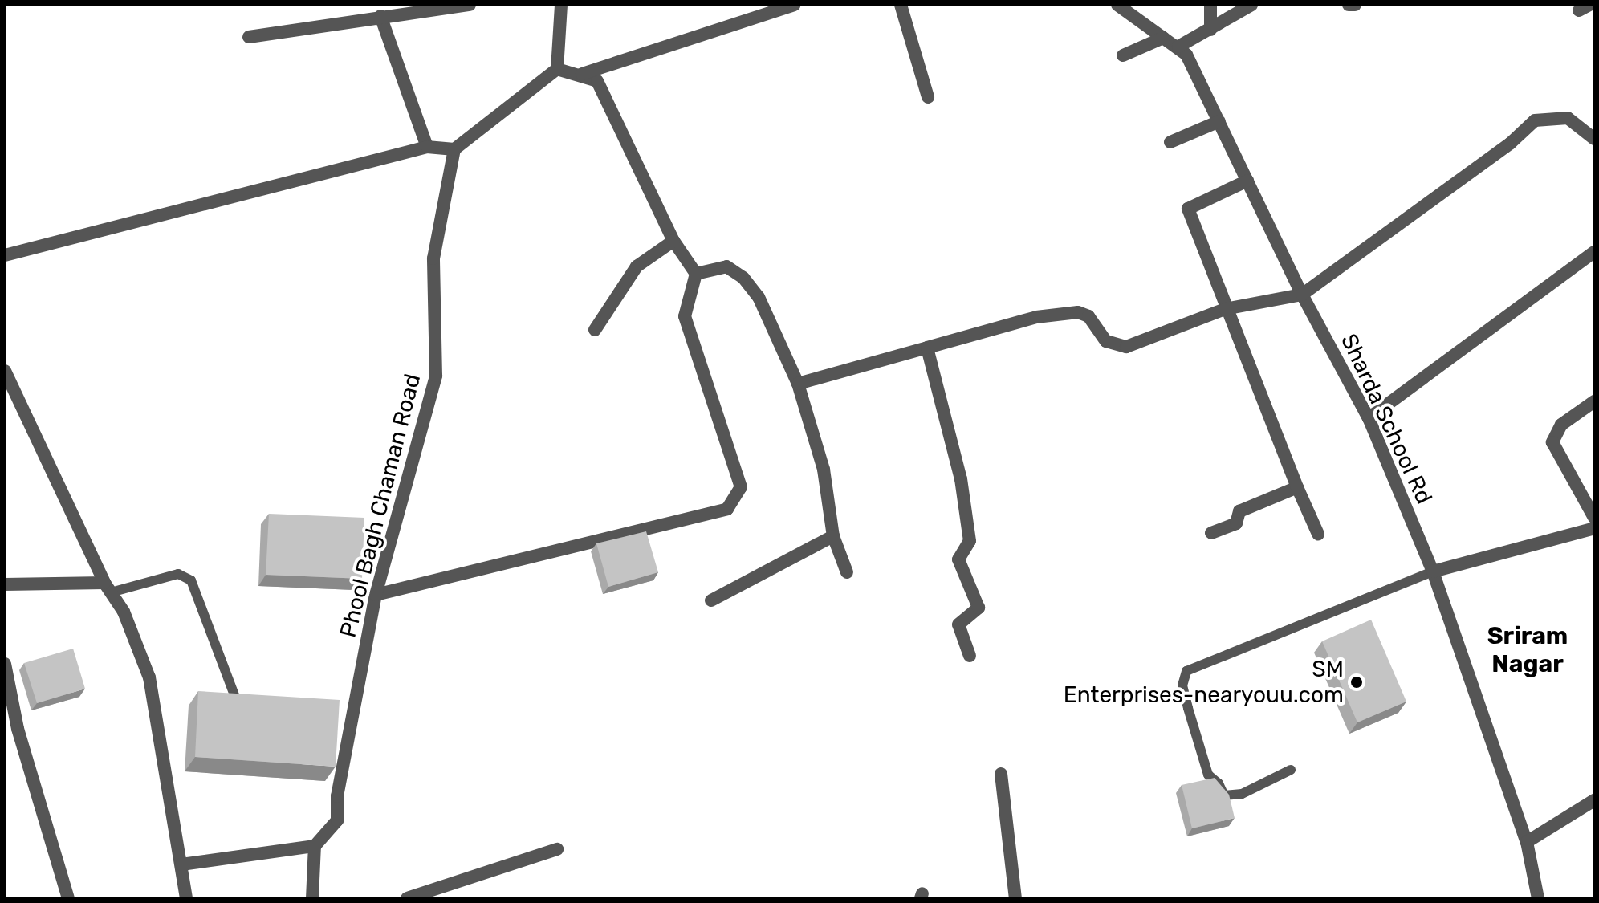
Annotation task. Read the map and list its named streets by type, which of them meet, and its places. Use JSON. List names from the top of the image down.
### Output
{
  "streets": {
    "street": ["Sharda School Rd", "Phool Bagh Chaman Road"]
  },
  "districts": ["Sriram Nagar"],
  "places": ["SM Enterprises-nearyouu.com"]
}
